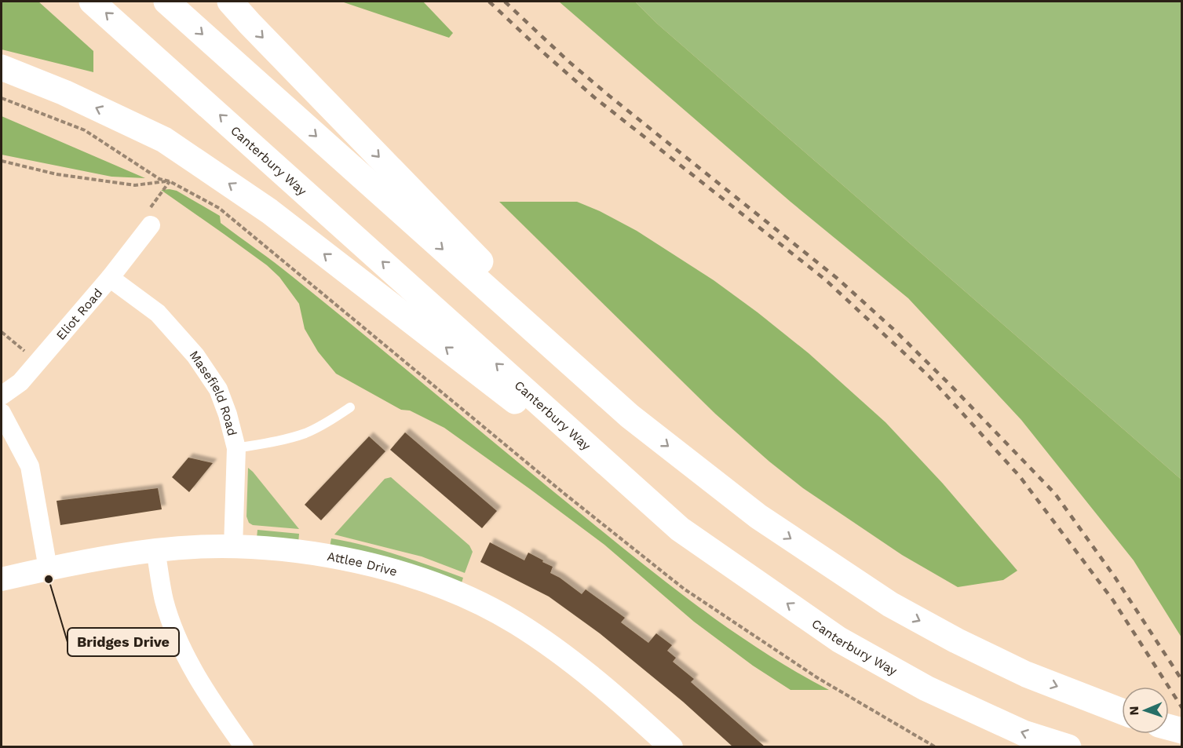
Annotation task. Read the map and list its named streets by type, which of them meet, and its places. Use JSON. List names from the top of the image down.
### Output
{
  "streets": {
    "highway": ["Canterbury Way"],
    "street": ["Eliot Road", "Masefield Road", "Attlee Drive"]
  },
  "crossings": [
    ["Eliot Road", "Masefield Road"],
    ["Masefield Road", "Attlee Drive"]
  ],
  "places": ["Bridges Drive"],
  "north": "left"
}
